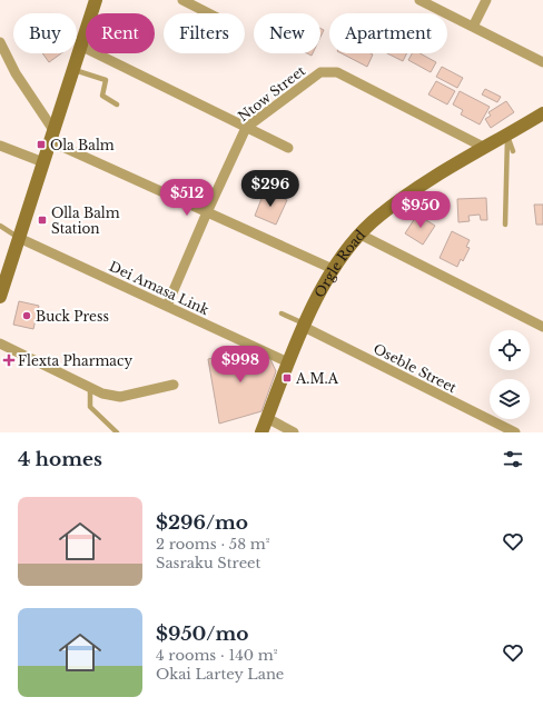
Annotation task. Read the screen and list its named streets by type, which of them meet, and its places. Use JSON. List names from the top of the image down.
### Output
{
  "streets": {
    "street": [
      "Ntow Street",
      "Orgle Road",
      "Dei Amasa Link",
      "Oseble Street"
    ]
  },
  "crossings": [
    ["Ntow Street", "Orgle Road"],
    ["Ntow Street", "Dei Amasa Link"],
    ["Orgle Road", "Dei Amasa Link"],
    ["Orgle Road", "Oseble Street"]
  ],
  "places": {
    "transit": ["Ola Balm", "Olla Balm Station", "A.M.A"],
    "other": ["Buck Press"],
    "health": ["Flexta Pharmacy"]
  },
  "page": {
    "chip": [
      "Buy",
      "Rent",
      "Filters",
      "New",
      "Apartment"
    ],
    "price": [
      "$296",
      "$512",
      "$950",
      "$998"
    ],
    "heading": "4 homes",
    "list": [
      {
        "name": "$296/mo",
        "note": "2 rooms · 58 m² · Sasraku Street"
      },
      {
        "name": "$950/mo",
        "note": "4 rooms · 140 m² · Okai Lartey Lane"
      }
    ]
  }
}
